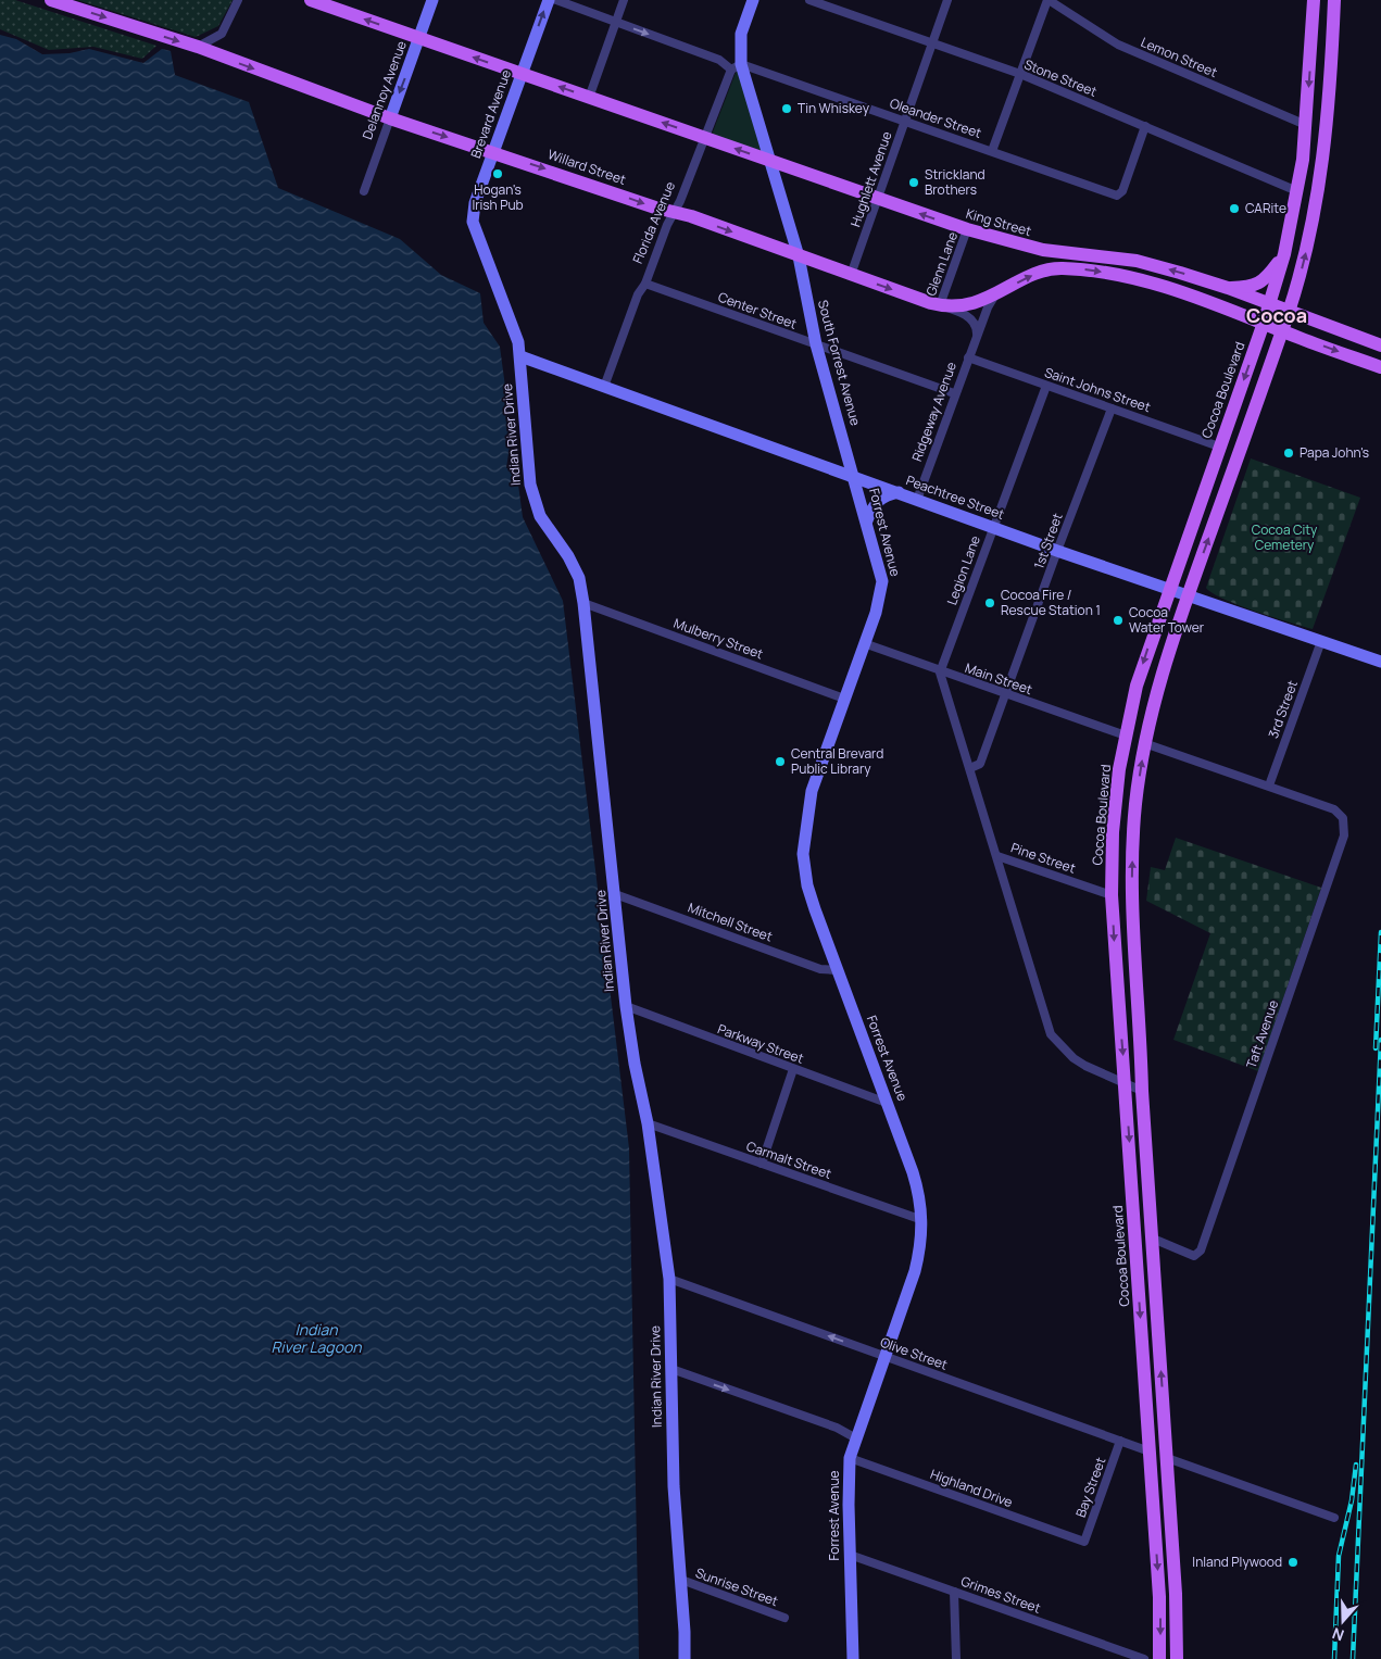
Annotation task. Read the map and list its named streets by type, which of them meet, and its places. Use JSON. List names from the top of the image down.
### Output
{
  "streets": {
    "main road": ["Willard Street", "King Street", "Cocoa Boulevard"],
    "street": [
      "Lemon Street",
      "Stone Street",
      "Delannoy Avenue",
      "Brevard Avenue",
      "Oleander Street",
      "Hughlett Avenue",
      "Florida Avenue",
      "Glenn Lane",
      "Center Street",
      "South Forrest Avenue",
      "Saint Johns Street",
      "Ridgeway Avenue",
      "Indian River Drive",
      "Peachtree Street",
      "Forrest Avenue",
      "1st Street",
      "Legion Lane",
      "Mulberry Street",
      "Main Street",
      "3rd Street",
      "Pine Street",
      "Mitchell Street",
      "Taft Avenue",
      "Parkway Street",
      "Carmalt Street",
      "Olive Street",
      "Bay Street",
      "Highland Drive",
      "Sunrise Street",
      "Grimes Street"
    ]
  },
  "crossings": [
    ["Lemon Street", "Cocoa Boulevard"],
    ["Stone Street", "Oleander Street"],
    ["Stone Street", "Hughlett Avenue"],
    ["Stone Street", "Cocoa Boulevard"],
    ["Delannoy Avenue", "Willard Street"],
    ["Delannoy Avenue", "King Street"],
    ["Brevard Avenue", "Willard Street"],
    ["Brevard Avenue", "King Street"],
    ["Brevard Avenue", "Indian River Drive"],
    ["Oleander Street", "Hughlett Avenue"],
    ["Oleander Street", "Florida Avenue"],
    ["Oleander Street", "South Forrest Avenue"],
    ["Willard Street", "Hughlett Avenue"],
    ["Willard Street", "Florida Avenue"],
    ["Willard Street", "Glenn Lane"],
    ["Willard Street", "South Forrest Avenue"],
    ["Willard Street", "Cocoa Boulevard"],
    ["Willard Street", "Ridgeway Avenue"],
    ["Hughlett Avenue", "King Street"],
    ["Florida Avenue", "King Street"],
    ["Florida Avenue", "Center Street"],
    ["Florida Avenue", "South Forrest Avenue"],
    ["Florida Avenue", "Peachtree Street"],
    ["King Street", "Glenn Lane"],
    ["King Street", "South Forrest Avenue"],
    ["King Street", "Cocoa Boulevard"],
    ["Center Street", "South Forrest Avenue"],
    ["Center Street", "Ridgeway Avenue"],
    ["South Forrest Avenue", "Peachtree Street"],
    ["South Forrest Avenue", "Forrest Avenue"],
    ["Saint Johns Street", "Cocoa Boulevard"],
    ["Saint Johns Street", "Ridgeway Avenue"],
    ["Saint Johns Street", "1st Street"],
    ["Saint Johns Street", "Legion Lane"],
    ["Cocoa Boulevard", "Peachtree Street"],
    ["Cocoa Boulevard", "Main Street"],
    ["Cocoa Boulevard", "Pine Street"],
    ["Cocoa Boulevard", "Olive Street"],
    ["Ridgeway Avenue", "Peachtree Street"],
    ["Indian River Drive", "Peachtree Street"],
    ["Indian River Drive", "Mulberry Street"],
    ["Indian River Drive", "Mitchell Street"],
    ["Indian River Drive", "Parkway Street"],
    ["Indian River Drive", "Carmalt Street"],
    ["Indian River Drive", "Olive Street"],
    ["Indian River Drive", "Sunrise Street"],
    ["Peachtree Street", "Forrest Avenue"],
    ["Peachtree Street", "1st Street"],
    ["Peachtree Street", "Legion Lane"],
    ["Peachtree Street", "3rd Street"],
    ["Forrest Avenue", "Mulberry Street"],
    ["Forrest Avenue", "Main Street"],
    ["Forrest Avenue", "Mitchell Street"],
    ["Forrest Avenue", "Parkway Street"],
    ["Forrest Avenue", "Carmalt Street"],
    ["Forrest Avenue", "Olive Street"],
    ["Forrest Avenue", "Highland Drive"],
    ["Forrest Avenue", "Grimes Street"],
    ["1st Street", "Main Street"],
    ["Legion Lane", "Main Street"],
    ["3rd Street", "Taft Avenue"],
    ["Olive Street", "Bay Street"],
    ["Bay Street", "Highland Drive"]
  ],
  "one_way": [
    "Delannoy Avenue",
    "Willard Street",
    "King Street",
    "Olive Street"
  ],
  "districts": ["Cocoa"],
  "water": ["Indian River Lagoon"],
  "parks": ["Cocoa City Cemetery"],
  "places": [
    "Tin Whiskey",
    "Hogan's Irish Pub",
    "Strickland Brothers",
    "CARite",
    "Papa John's",
    "Cocoa Fire / Rescue Station 1",
    "Cocoa Water Tower",
    "Central Brevard Public Library",
    "Inland Plywood"
  ],
  "north": "bottom"
}
